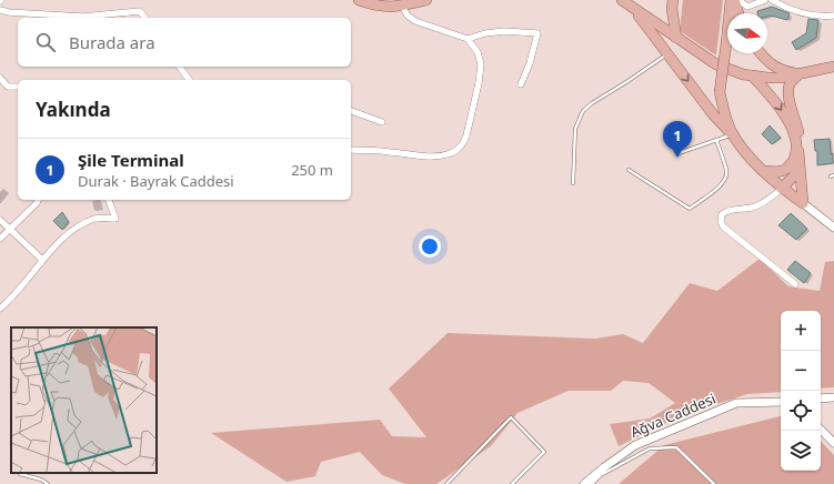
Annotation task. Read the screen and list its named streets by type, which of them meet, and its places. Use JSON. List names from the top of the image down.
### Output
{
  "streets": {
    "street": ["Ağva Caddesi"]
  },
  "north": "right",
  "page": {
    "search": "Burada ara",
    "heading": "Yakında",
    "pins": "1",
    "list": [
      {
        "mark": "1",
        "name": "Şile Terminal",
        "note": "Durak · Bayrak Caddesi",
        "value": "250 m"
      }
    ],
    "map_buttons": ["+", "−"]
  }
}
